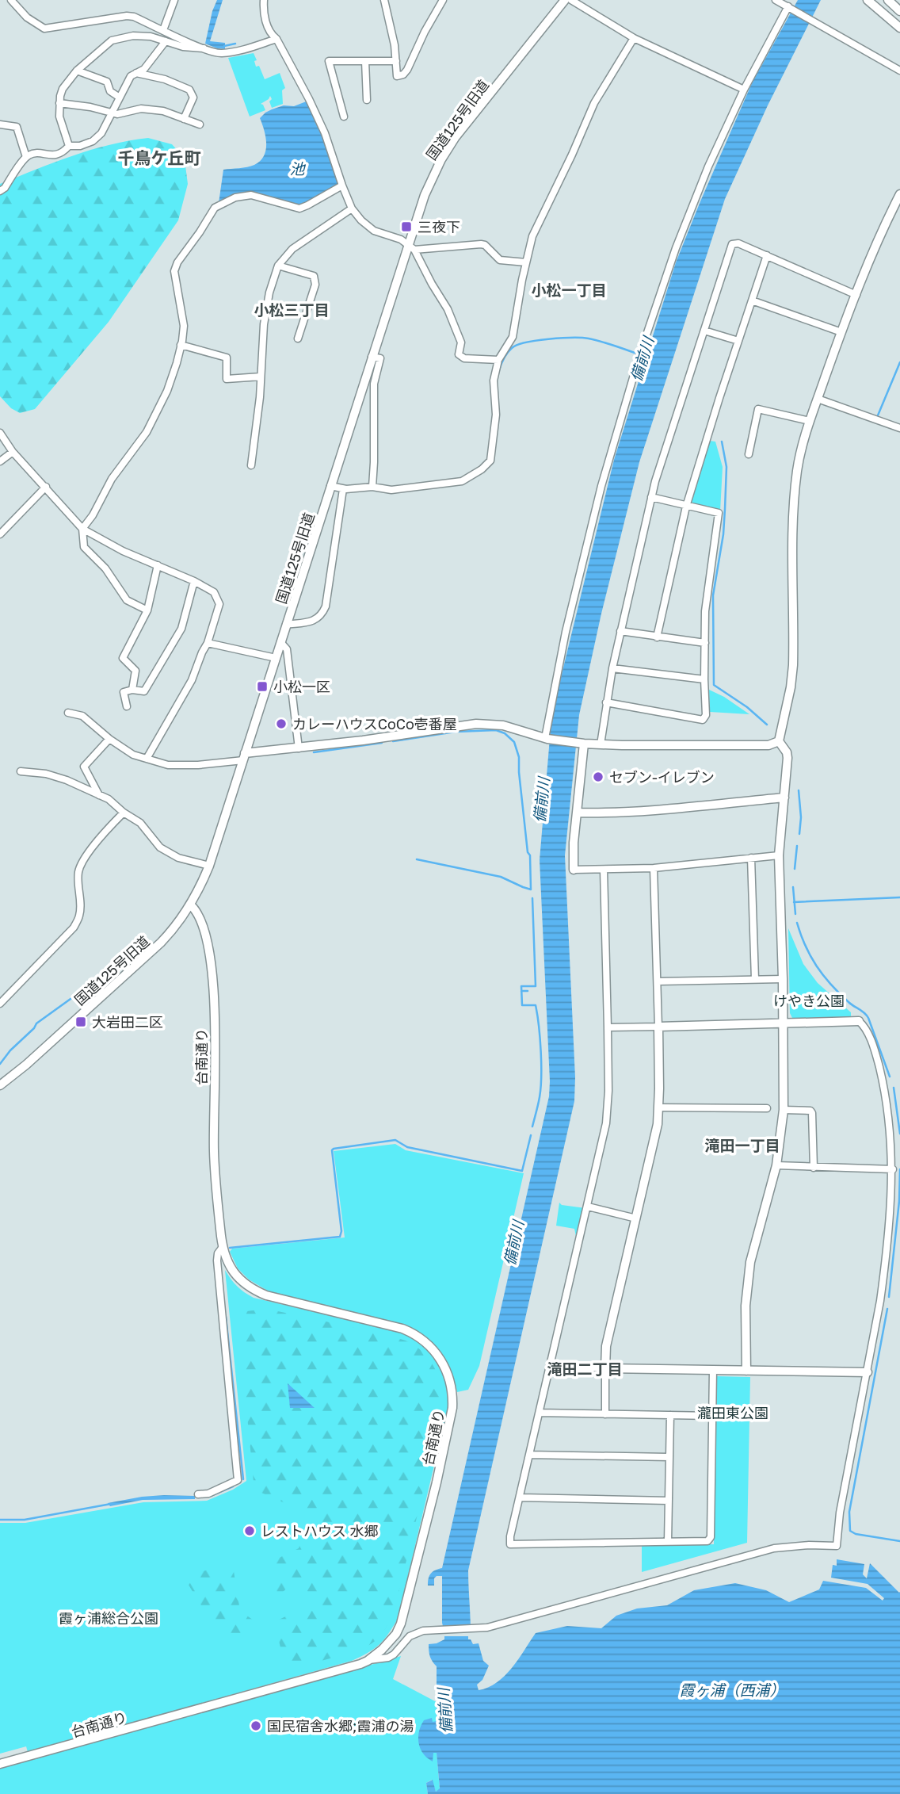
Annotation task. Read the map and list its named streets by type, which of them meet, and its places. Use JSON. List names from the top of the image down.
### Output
{
  "streets": {
    "street": ["国道125号旧道", "台南通り"]
  },
  "crossings": [
    ["国道125号旧道", "台南通り"]
  ],
  "districts": [
    "千鳥ケ丘町",
    "小松一丁目",
    "小松三丁目",
    "滝田一丁目",
    "滝田二丁目"
  ],
  "water": ["池", "備前川", "霞ヶ浦（西浦）"],
  "parks": ["けやき公園", "瀧田東公園", "霞ヶ浦総合公園"],
  "places": {
    "transit": ["三夜下", "小松一区", "大岩田二区"],
    "other": [
      "カレーハウスCoCo壱番屋",
      "セブン-イレブン",
      "レストハウス 水郷",
      "国民宿舎水郷;霞浦の湯"
    ]
  }
}
